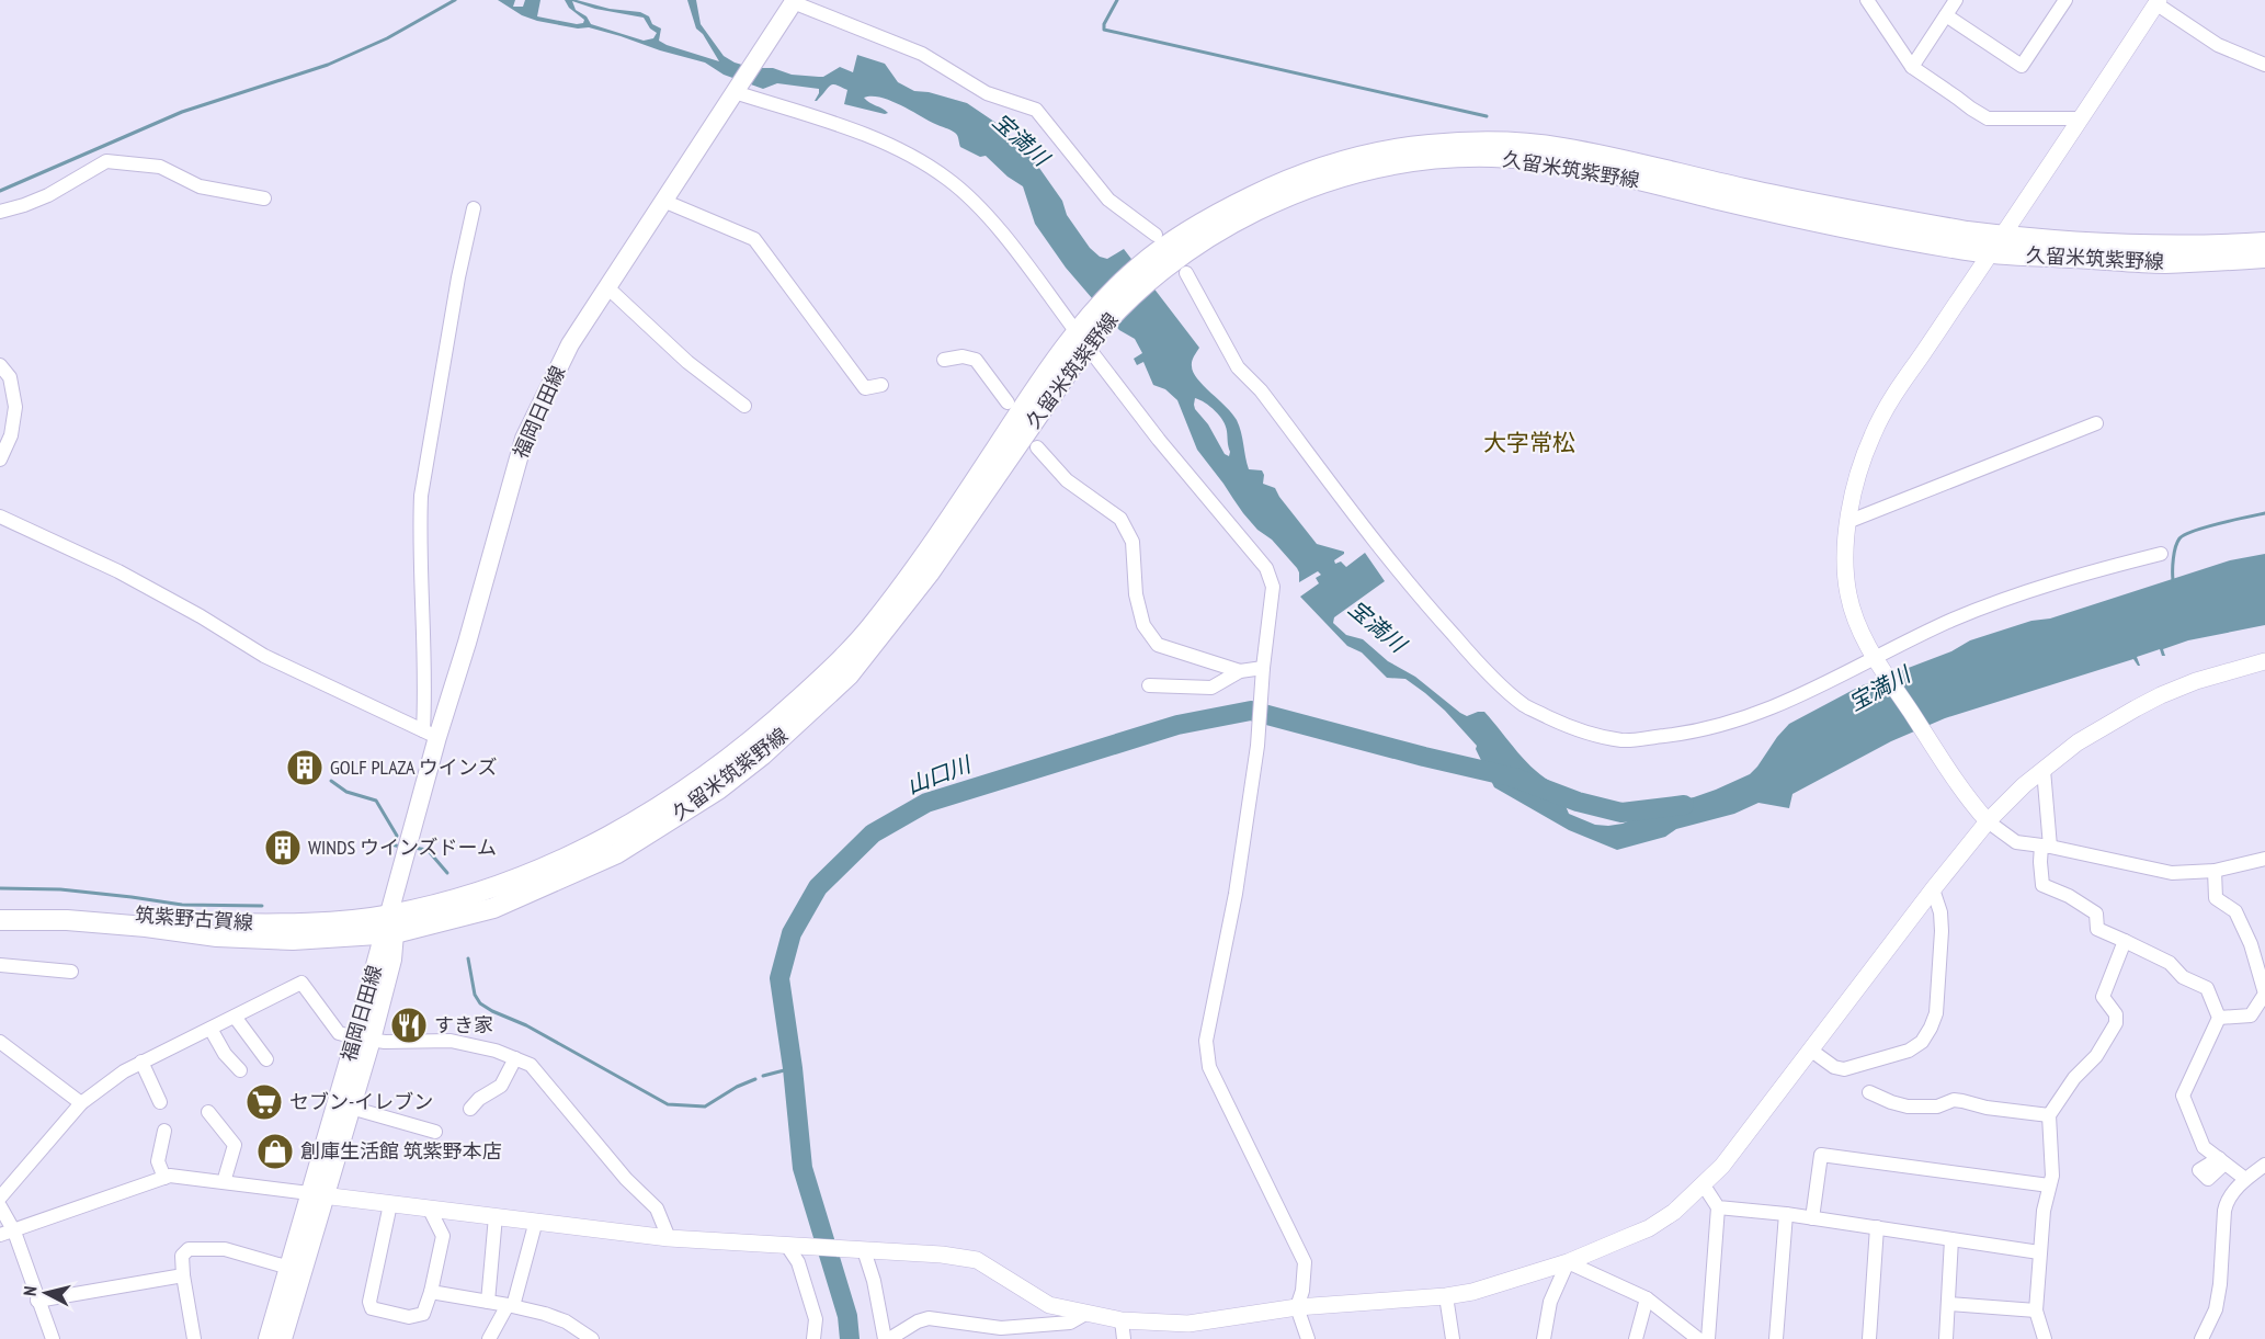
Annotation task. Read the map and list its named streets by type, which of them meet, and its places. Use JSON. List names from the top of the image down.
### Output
{
  "streets": {
    "main road": ["久留米筑紫野線", "福岡日田線", "筑紫野古賀線"]
  },
  "crossings": [
    ["久留米筑紫野線", "福岡日田線"],
    ["久留米筑紫野線", "筑紫野古賀線"],
    ["福岡日田線", "筑紫野古賀線"]
  ],
  "districts": ["大字常松"],
  "water": ["宝満川", "山口川"],
  "places": {
    "building": ["GOLF PLAZA ウインズ", "WINDS ウインズドーム"],
    "restaurant": ["すき家"],
    "supermarket": ["セブン-イレブン"],
    "shop": ["創庫生活館 筑紫野本店"]
  },
  "north": "left"
}
